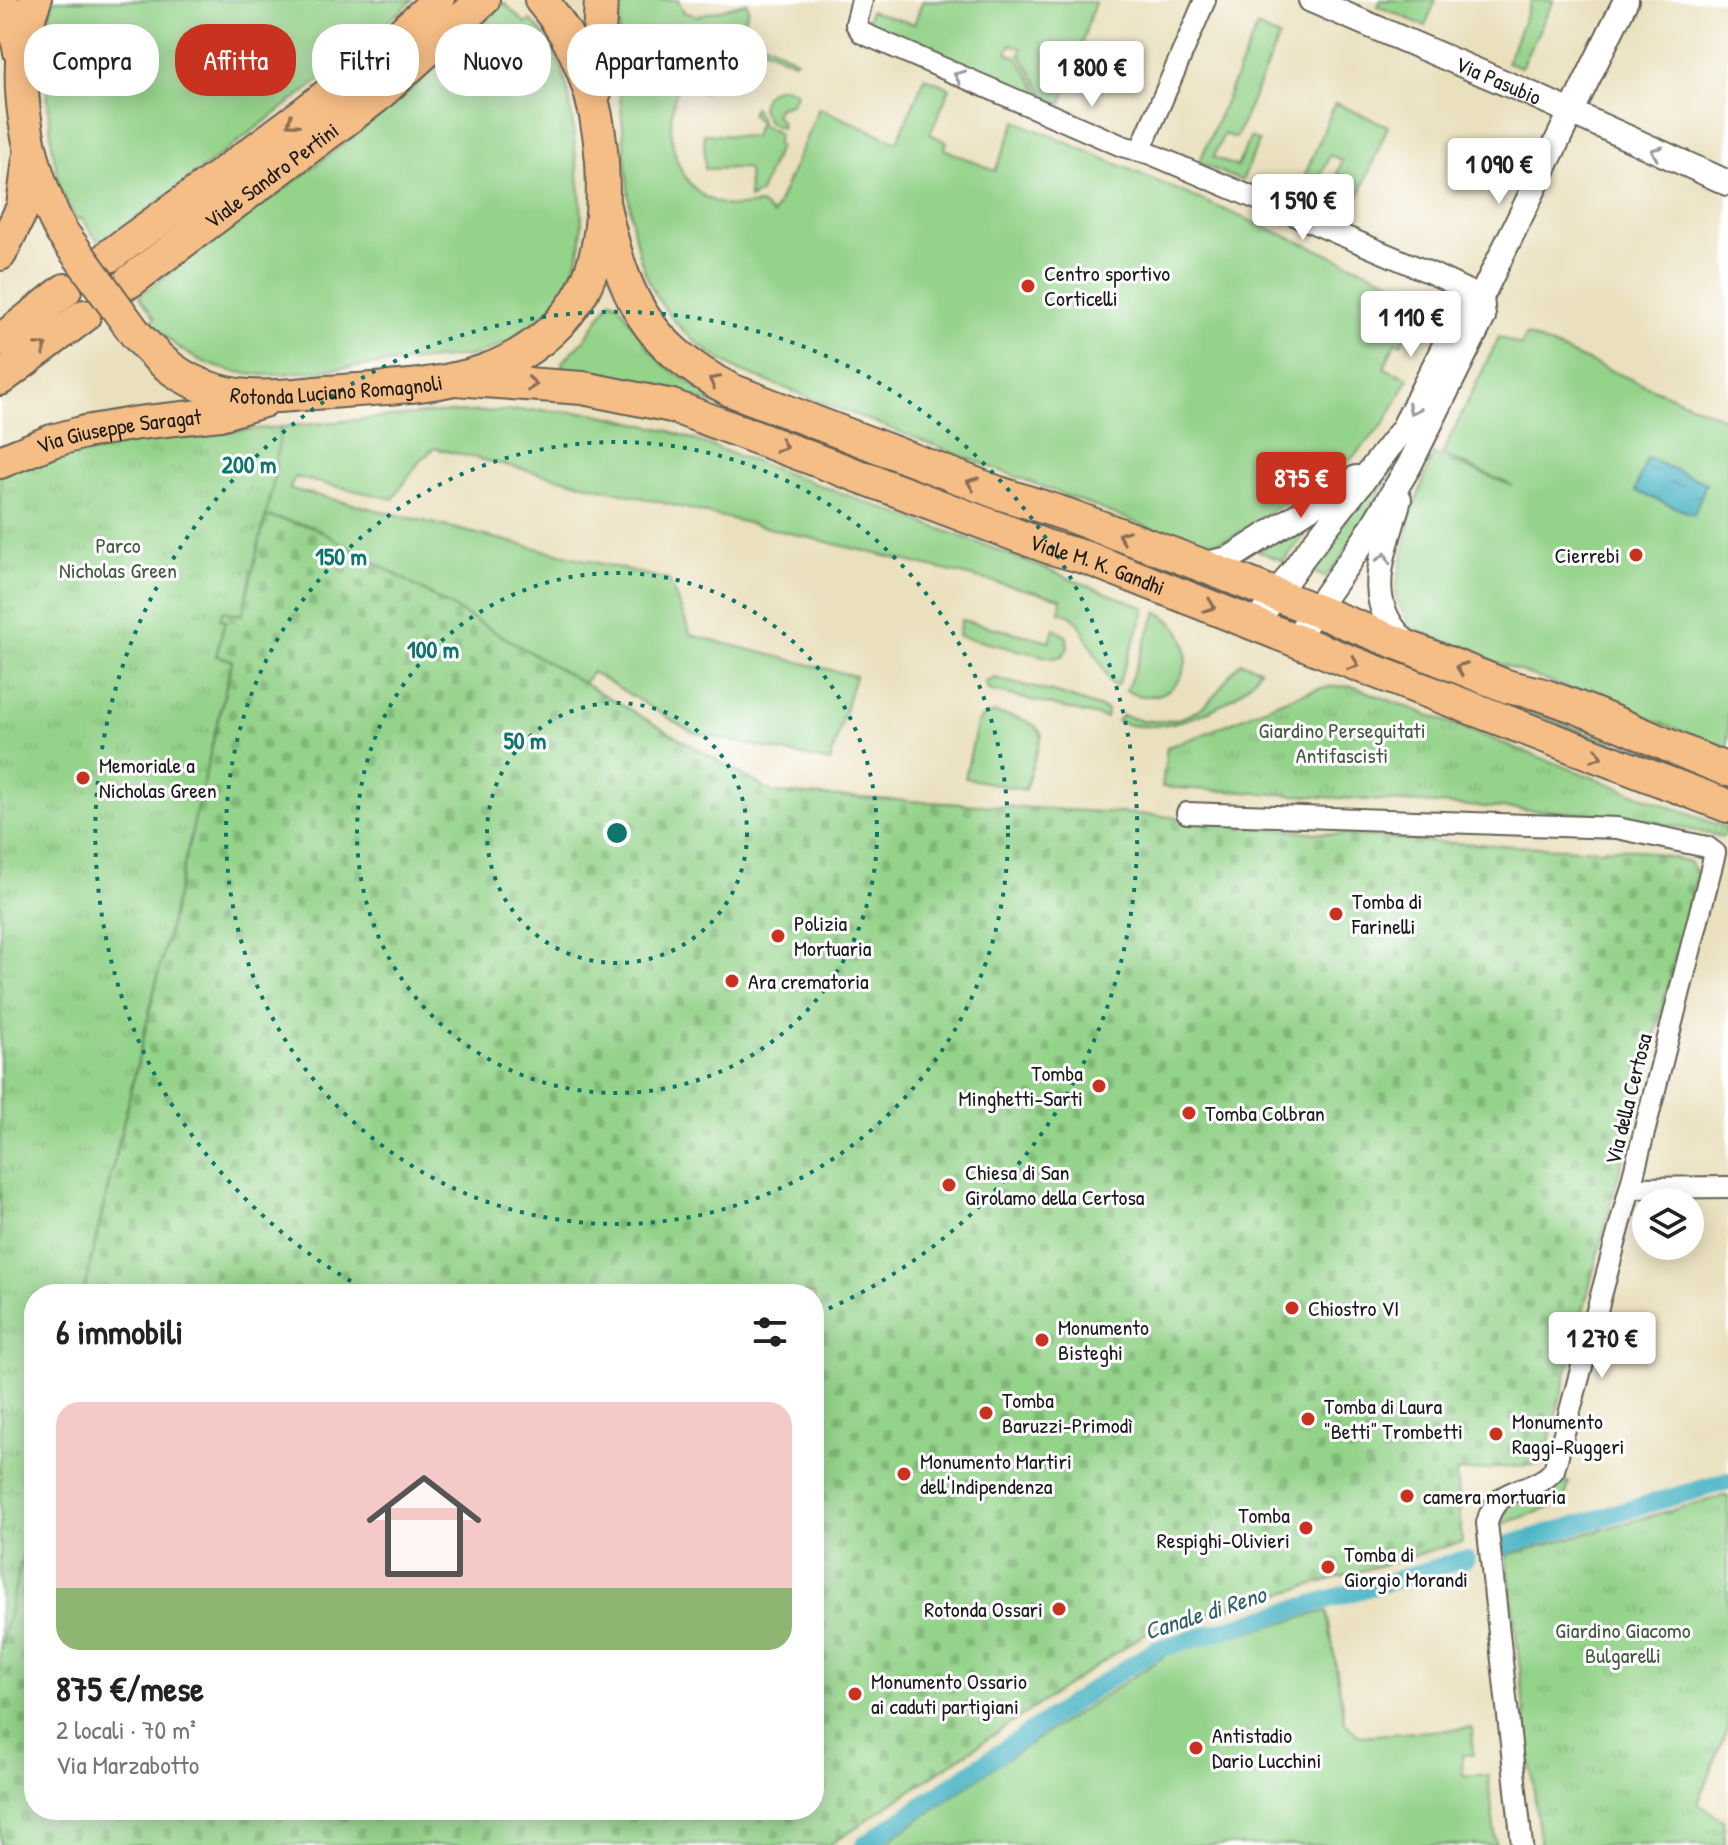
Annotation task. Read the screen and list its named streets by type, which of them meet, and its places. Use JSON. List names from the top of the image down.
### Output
{
  "streets": {
    "main road": [
      "Viale Sandro Pertini",
      "Rotonda Luciano Romagnoli",
      "Via Giuseppe Saragat",
      "Viale M. K. Gandhi"
    ],
    "street": ["Via Pasubio", "Via della Certosa"]
  },
  "crossings": [
    ["Rotonda Luciano Romagnoli", "Via Giuseppe Saragat"],
    ["Rotonda Luciano Romagnoli", "Viale M. K. Gandhi"]
  ],
  "one_way": ["Via Pasubio"],
  "water": ["Canale di Reno"],
  "parks": ["Parco Nicholas Green", "Giardino Perseguitati Antifascisti", "Giardino Giacomo Bulgarelli"],
  "places": [
    "Centro sportivo Corticelli",
    "Cierrebi",
    "Memoriale a Nicholas Green",
    "Tomba di Farinelli",
    "Polizia Mortuaria",
    "Ara crematoria",
    "Tomba Minghetti-Sarti",
    "Tomba Colbran",
    "Chiesa di San Girolamo della Certosa",
    "Chiostro VI",
    "Monumento Bisteghi",
    "Tomba Baruzzi-Primodì",
    "Tomba di Laura \"Betti\" Trombetti",
    "Monumento Raggi-Ruggeri",
    "Monumento Martiri dell'Indipendenza",
    "camera mortuaria",
    "Tomba Respighi-Olivieri",
    "Tomba di Giorgio Morandi",
    "Rotonda Ossari",
    "Monumento Ossario ai caduti partigiani",
    "Antistadio Dario Lucchini"
  ],
  "page": {
    "chip": [
      "Compra",
      "Affitta",
      "Filtri",
      "Nuovo",
      "Appartamento"
    ],
    "price": [
      "1 800 €",
      "1 090 €",
      "1 590 €",
      "1 110 €",
      "875 €",
      "1 270 €"
    ],
    "heading": "6 immobili",
    "list": [
      {
        "name": "875 €/mese",
        "note": "2 locali · 70 m² · Via Marzabotto"
      }
    ]
  },
  "rings": [
    "200 m",
    "150 m",
    "100 m",
    "50 m"
  ]
}
